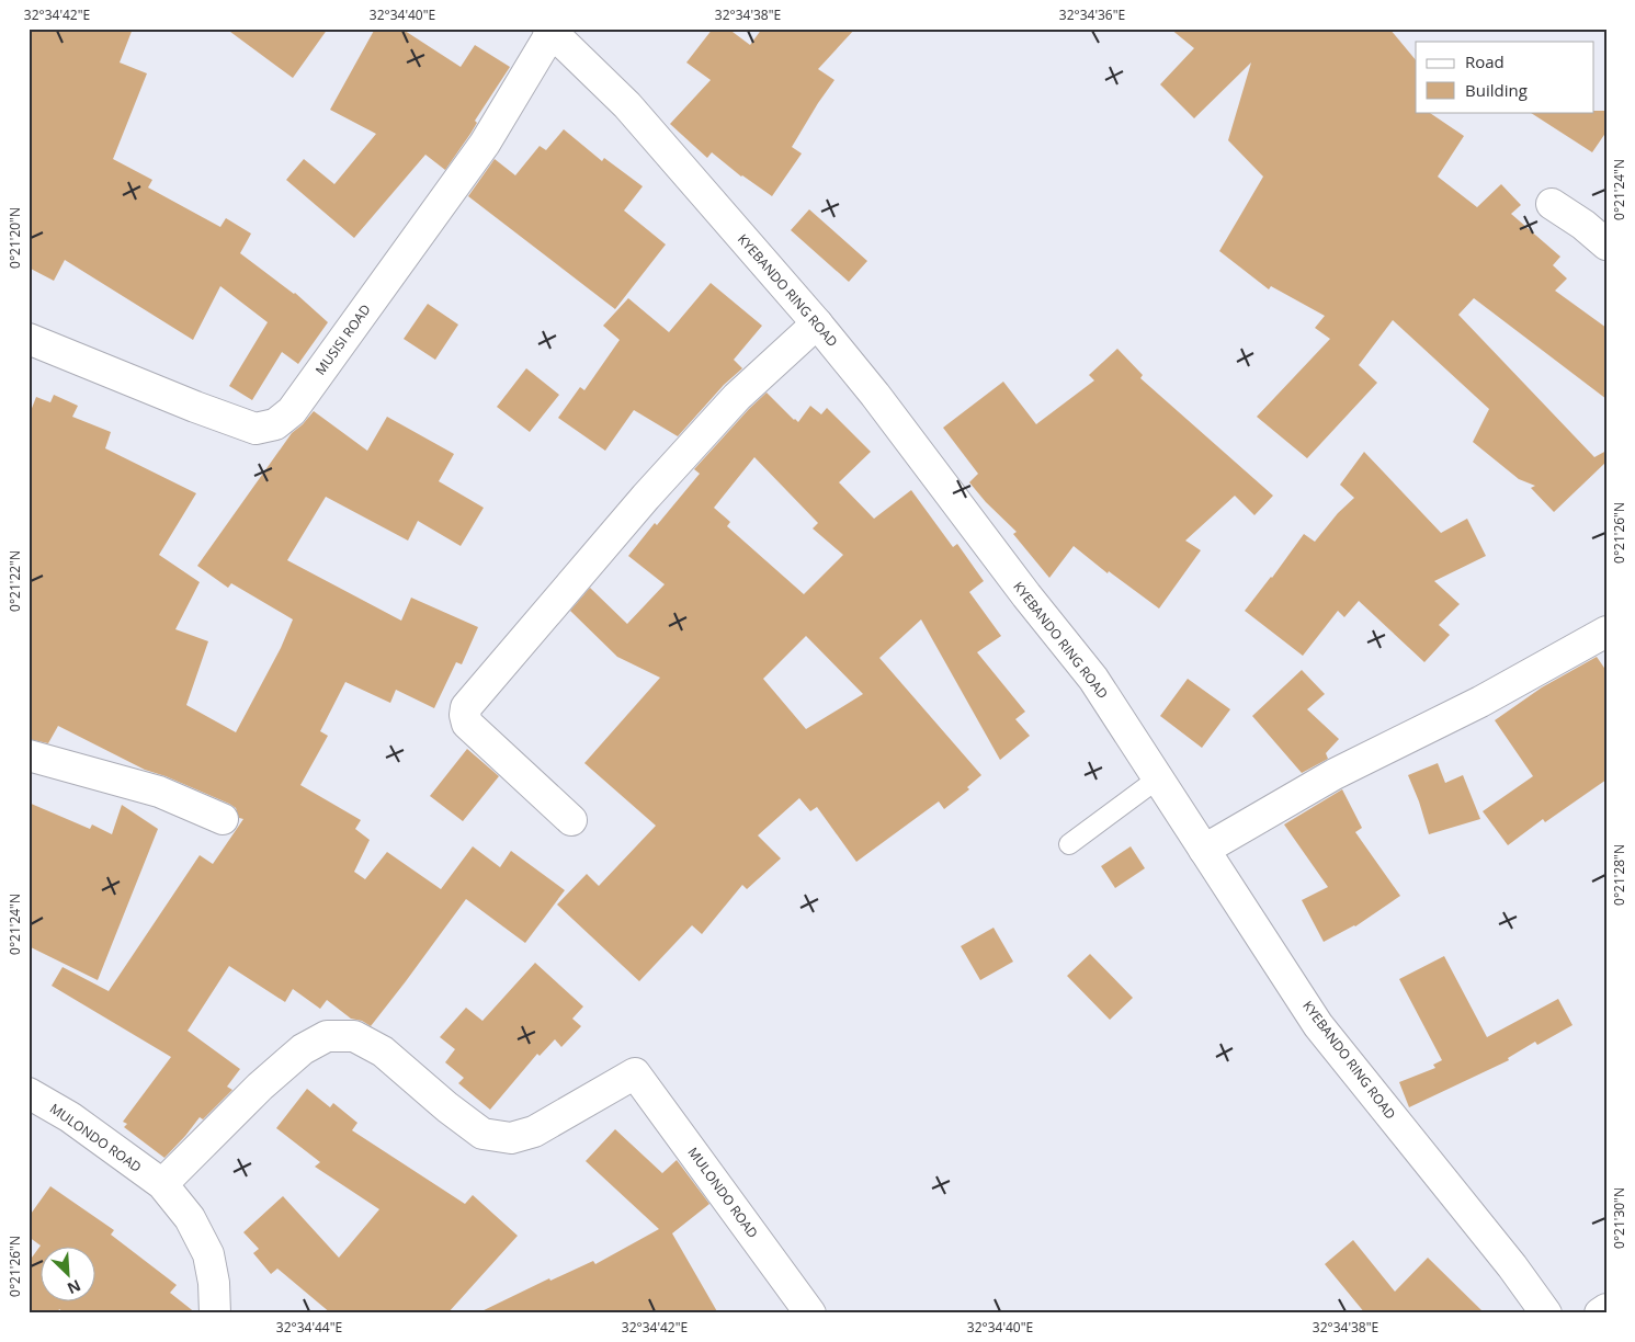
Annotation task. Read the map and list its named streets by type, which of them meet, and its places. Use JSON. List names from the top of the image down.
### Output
{
  "streets": {
    "street": ["KYEBANDO RING ROAD", "MUSISI ROAD", "MULONDO ROAD"]
  },
  "crossings": [
    ["KYEBANDO RING ROAD", "MUSISI ROAD"]
  ],
  "legend": ["Road", "Building"],
  "north": "bottom right",
  "coordinates": [
    "32°34'42\"E",
    "32°34'40\"E",
    "32°34'38\"E",
    "32°34'36\"E",
    "0°21'24\"N",
    "0°21'20\"N",
    "0°21'26\"N",
    "0°21'22\"N",
    "0°21'28\"N",
    "0°21'30\"N",
    "32°34'44\"E"
  ]
}
